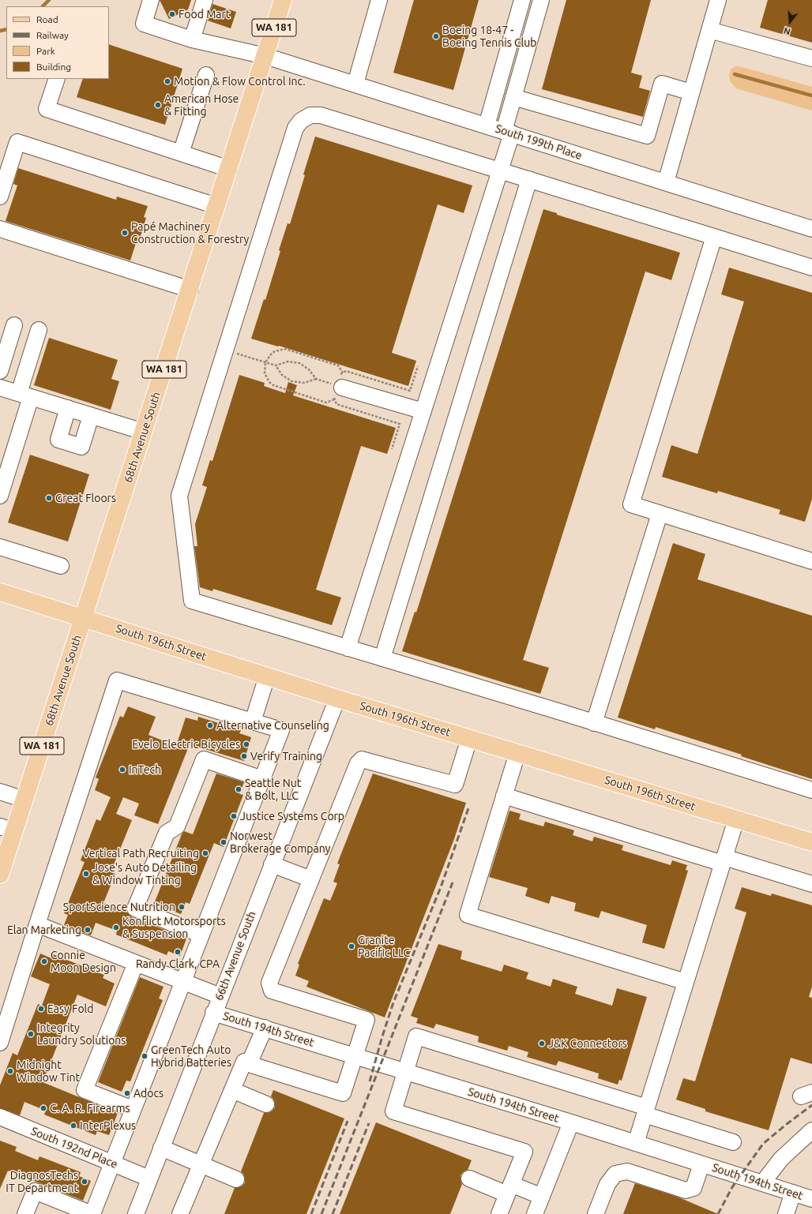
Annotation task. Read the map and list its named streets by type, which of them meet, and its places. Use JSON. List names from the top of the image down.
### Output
{
  "streets": {
    "main road": ["WA 181", "68th Avenue South", "South 196th Street"],
    "street": [
      "South 199th Place",
      "66th Avenue South",
      "South 194th Street",
      "South 192nd Place"
    ]
  },
  "crossings": [
    ["South 199th Place", "68th Avenue South"],
    ["68th Avenue South", "South 196th Street"],
    ["South 196th Street", "66th Avenue South"],
    ["66th Avenue South", "South 194th Street"],
    ["66th Avenue South", "South 192nd Place"]
  ],
  "places": [
    "Food Mart",
    "Boeing 18-47 - Boeing Tennis Club",
    "Motion & Flow Control Inc.",
    "American Hose & Fitting",
    "Papé Machinery Construction & Forestry",
    "Great Floors",
    "Alternative Counseling",
    "Evelo Electric Bicycles",
    "Verify Training",
    "InTech",
    "Seattle Nut & Bolt, LLC",
    "Justice Systems Corp",
    "Norwest Brokerage Company",
    "Vertical Path Recruiting",
    "Jose's Auto Detailing & Window Tinting",
    "SportScience Nutrition",
    "Konflict Motorsports & Suspension",
    "Elan Marketing",
    "Granite Pacific LLC",
    "Randy Clark, CPA",
    "Connie Moon Design",
    "Easy Fold",
    "Integrity Laundry Solutions",
    "J&K Connectors",
    "GreenTech Auto Hybrid Batteries",
    "Midnight Window Tint",
    "Adocs",
    "C. A. R. Firearms",
    "InterPlexus",
    "DiagnosTechs IT Department"
  ],
  "legend": [
    "Road",
    "Railway",
    "Park",
    "Building"
  ],
  "north": "bottom"
}
